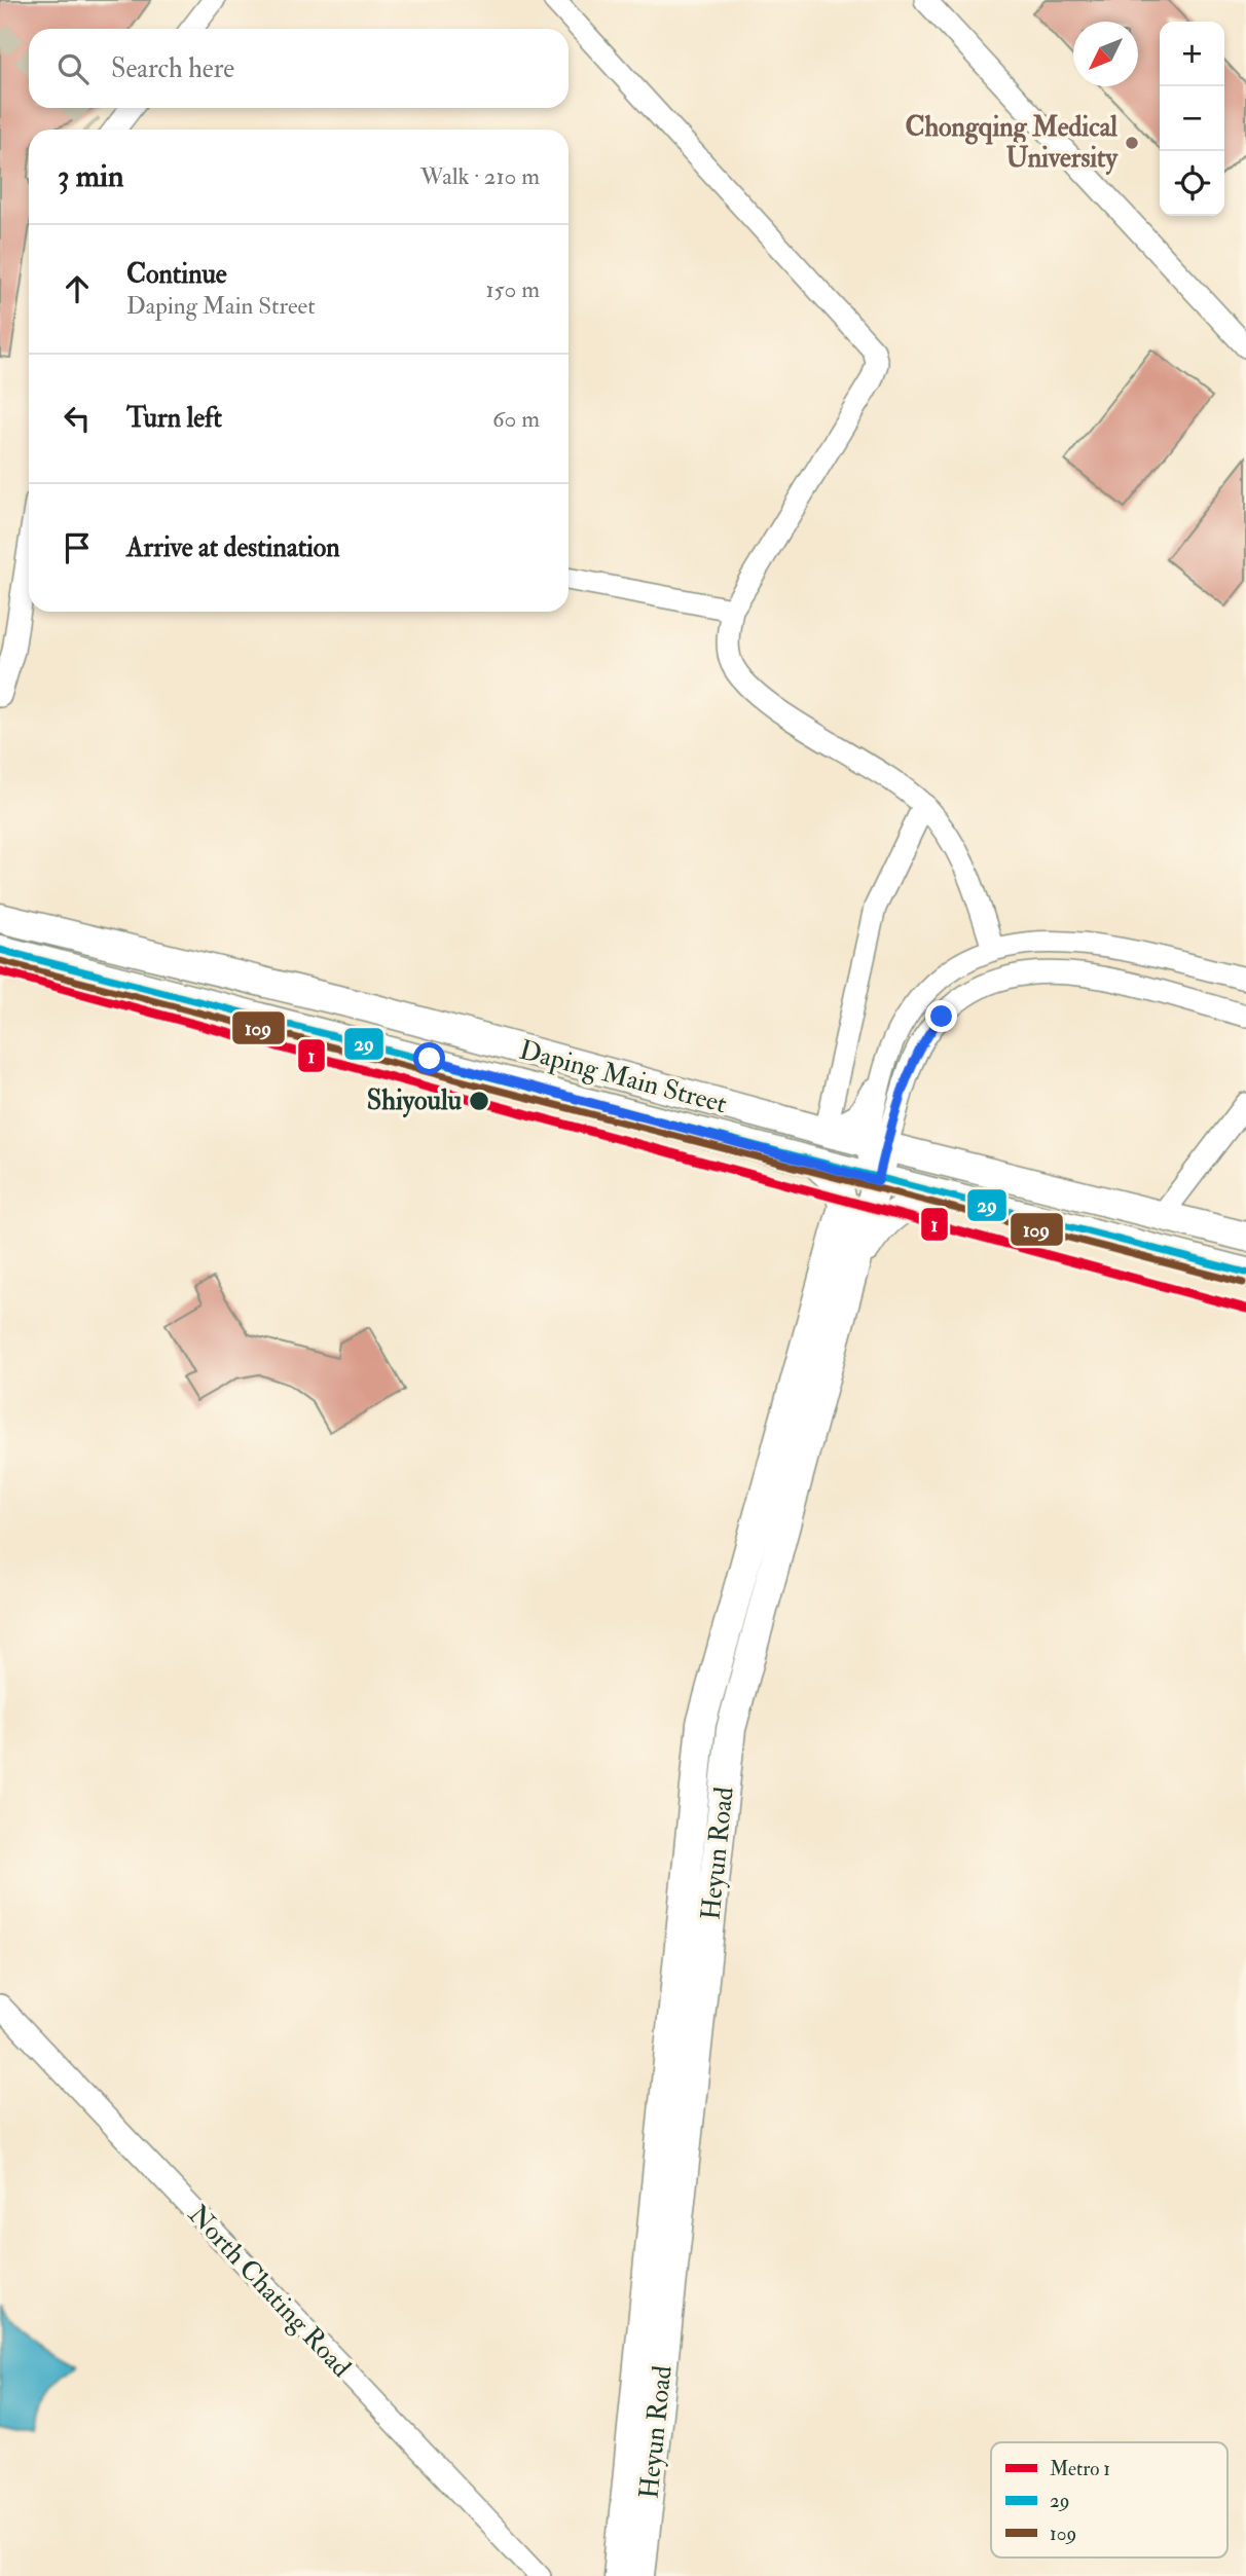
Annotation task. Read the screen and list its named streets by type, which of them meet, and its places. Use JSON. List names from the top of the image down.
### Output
{
  "streets": {
    "main road": ["Daping Main Street", "Heyun Road"],
    "street": ["North Chating Road"]
  },
  "crossings": [
    ["Daping Main Street", "Heyun Road"]
  ],
  "places": ["Chongqing Medical University", "Shiyoulu"],
  "lines": ["transit line 29", "transit line 109", "metro line 1"],
  "legend": ["Metro 1", "29", "109"],
  "north": "bottom left",
  "page": {
    "map_buttons": ["+", "−"],
    "search": "Search here",
    "heading": ["3 min", "Walk · 210 m"],
    "list": [
      ["Continue", "Daping Main Street", "150 m"],
      ["Turn left", "60 m"],
      "Arrive at destination"
    ]
  }
}
